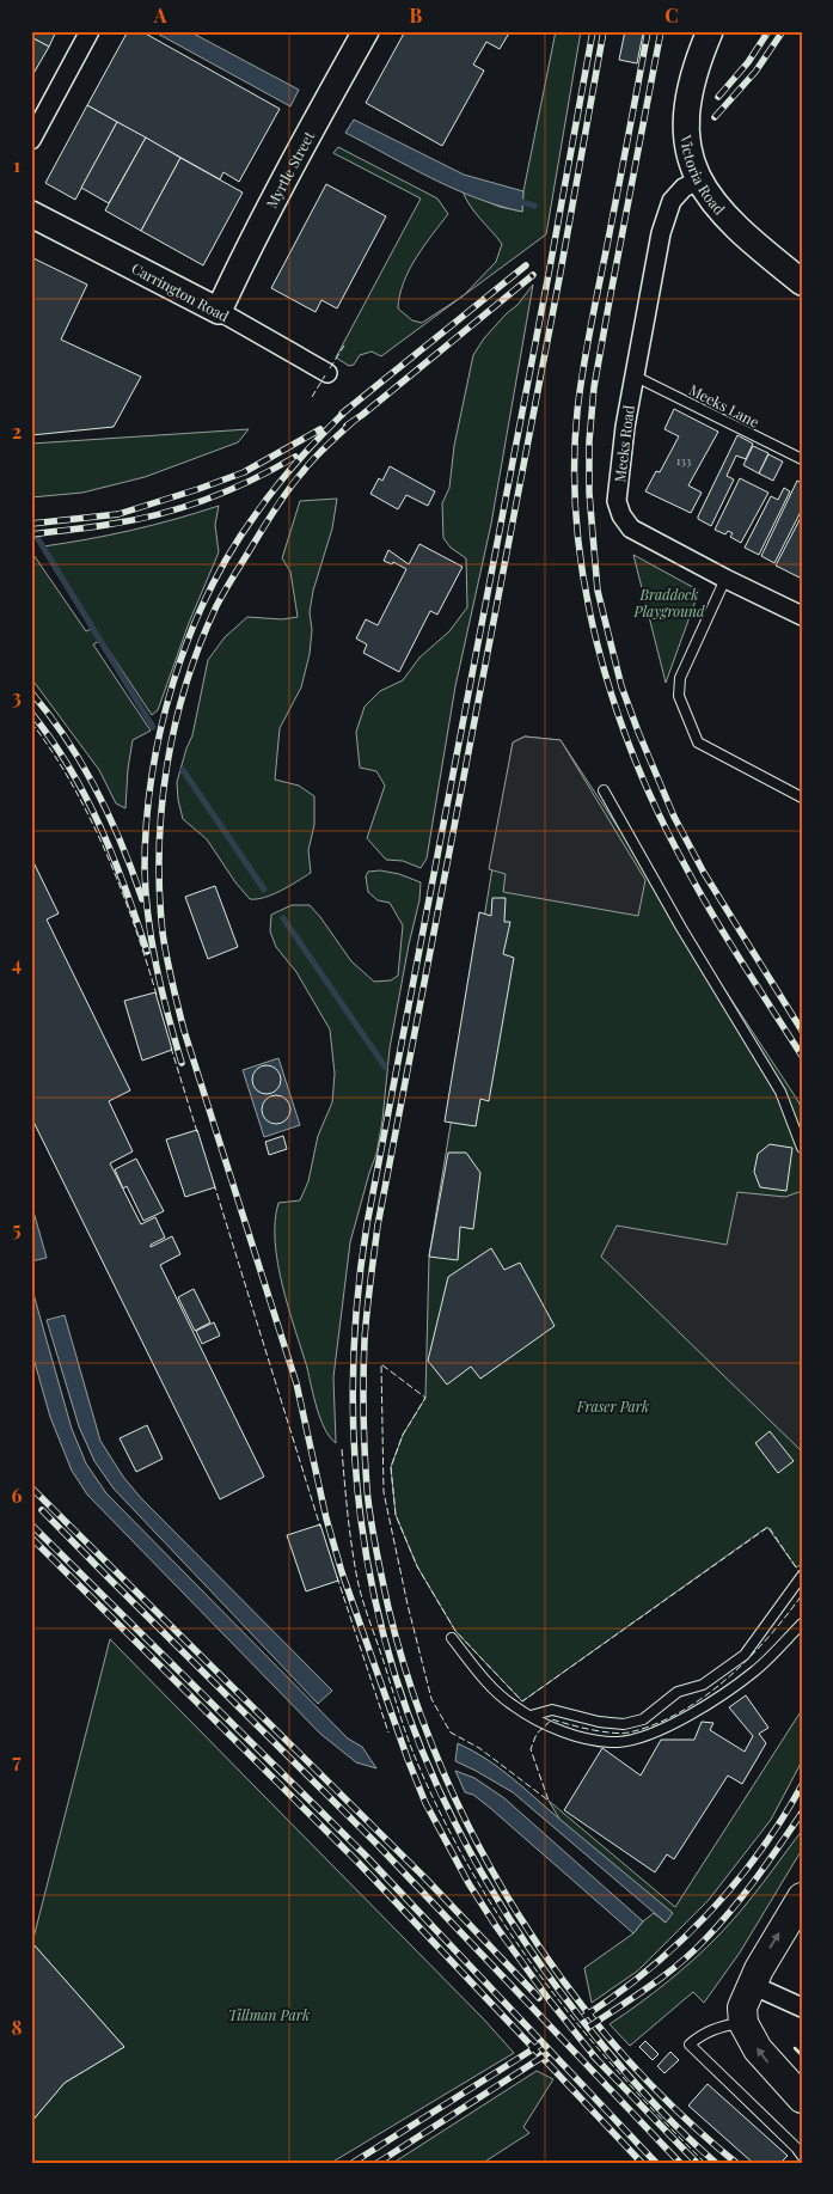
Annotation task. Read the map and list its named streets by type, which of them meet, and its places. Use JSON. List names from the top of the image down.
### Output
{
  "streets": {
    "street": [
      "Myrtle Street",
      "Victoria Road",
      "Carrington Road",
      "Meeks Road"
    ],
    "lane": ["Meeks Lane"]
  },
  "crossings": [
    ["Myrtle Street", "Carrington Road"],
    ["Victoria Road", "Meeks Road"],
    ["Meeks Lane", "Meeks Road"]
  ],
  "parks": ["Braddock Playground", "Fraser Park", "Tillman Park"],
  "house_numbers": ["133"],
  "grid": {
    "columns": ["A", "B", "C"],
    "rows": [
      "1",
      "2",
      "3",
      "4",
      "5",
      "6",
      "7",
      "8"
    ]
  }
}
